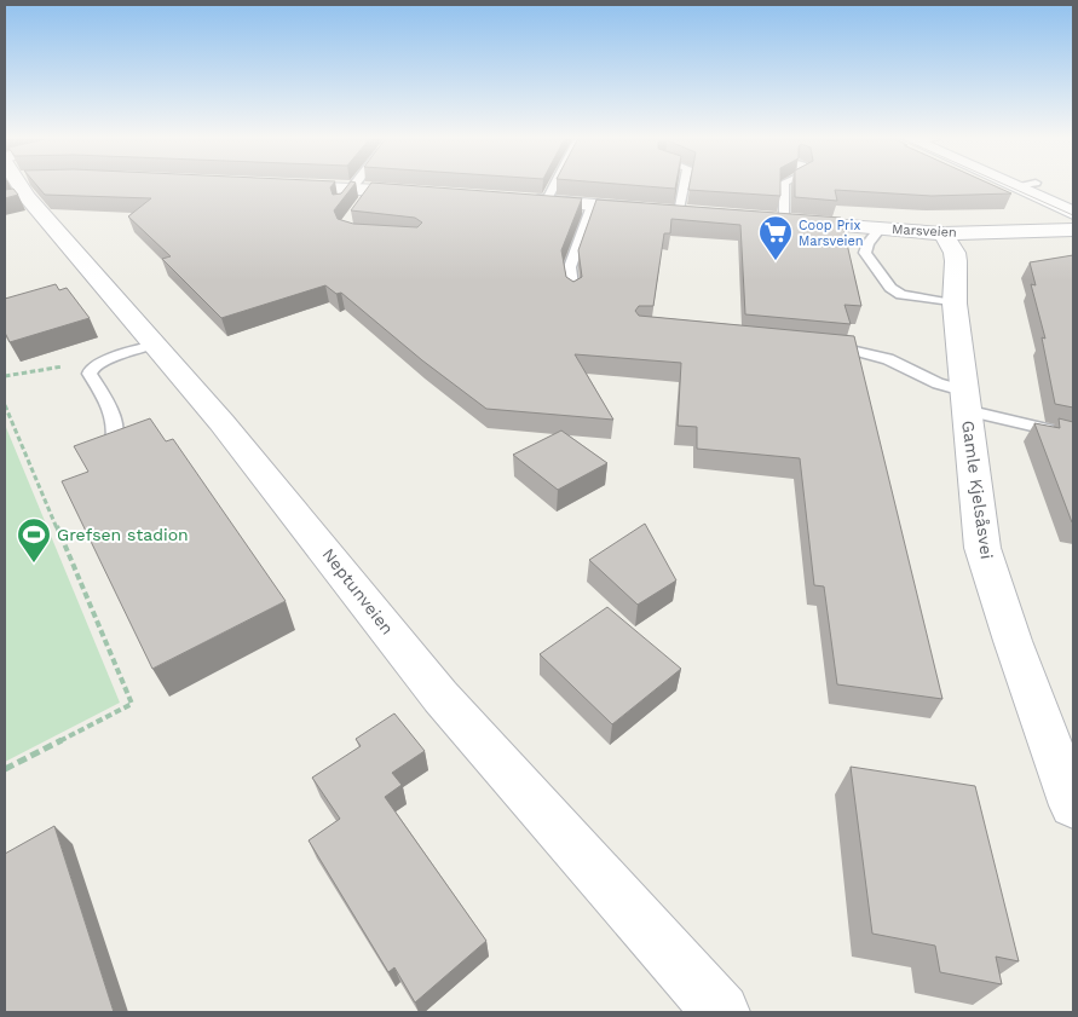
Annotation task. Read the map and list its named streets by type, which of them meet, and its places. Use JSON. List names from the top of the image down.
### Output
{
  "streets": {
    "street": ["Marsveien", "Gamle Kjelsåsvei", "Neptunveien"]
  },
  "crossings": [
    ["Marsveien", "Gamle Kjelsåsvei"]
  ],
  "places": {
    "supermarket": ["Coop Prix Marsveien"],
    "sports": ["Grefsen stadion"]
  }
}
